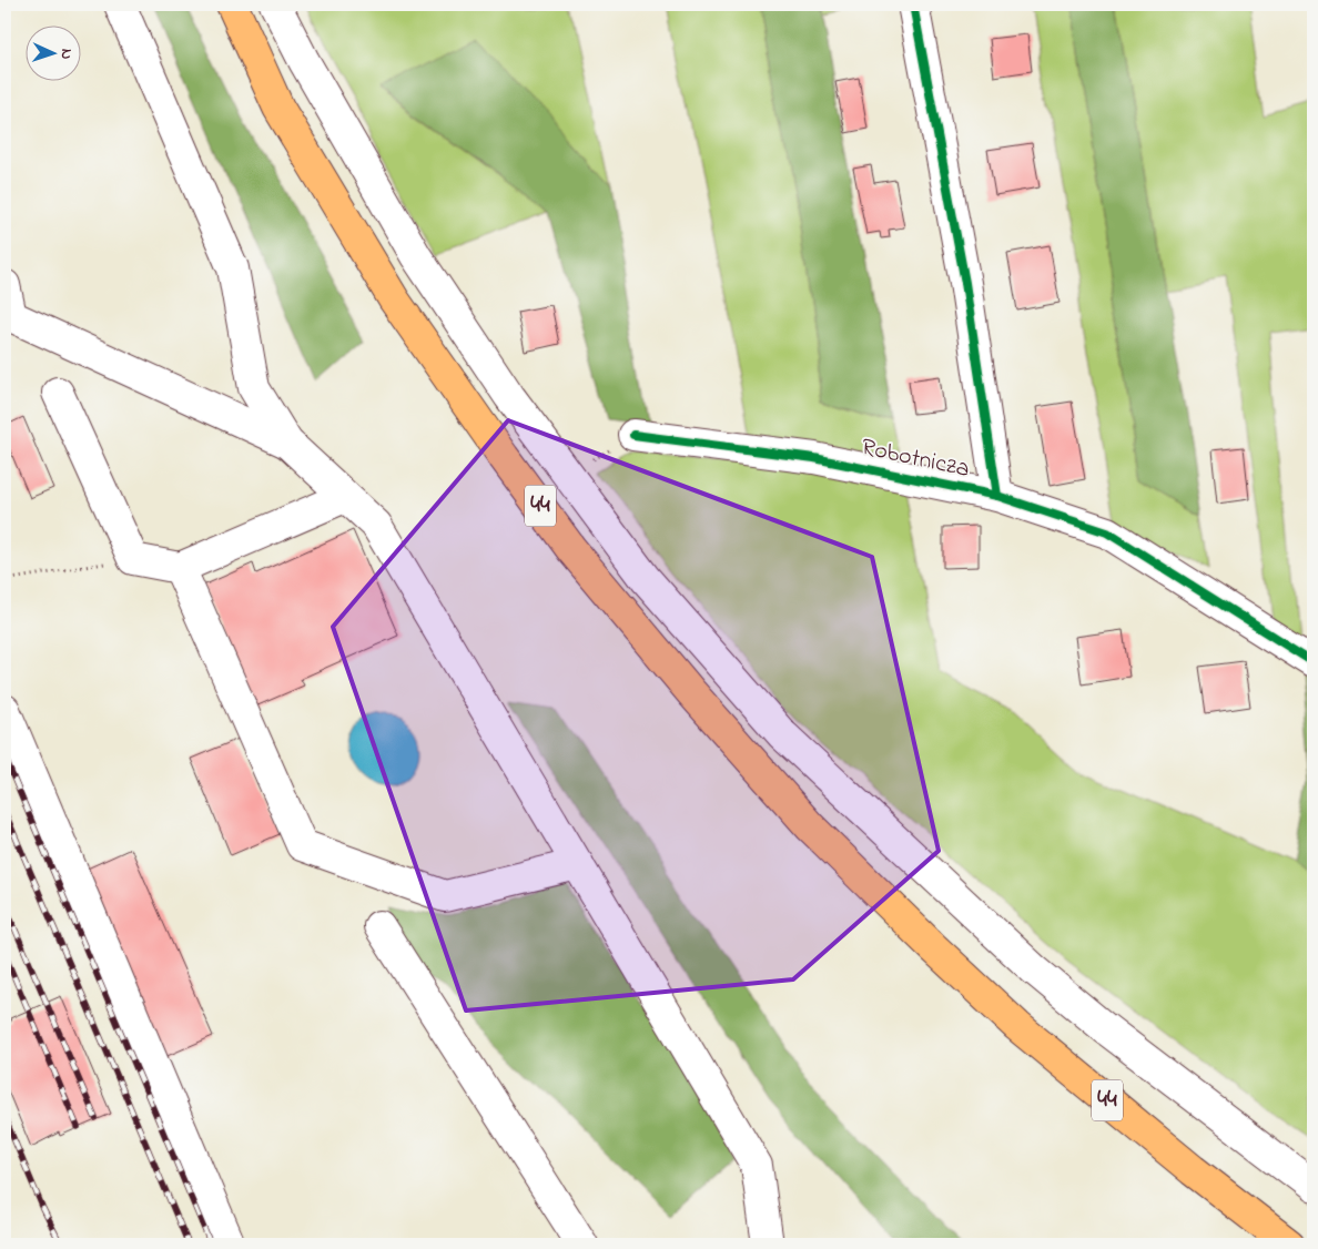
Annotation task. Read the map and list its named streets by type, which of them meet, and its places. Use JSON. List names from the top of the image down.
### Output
{
  "streets": {
    "main road": ["44"],
    "street": ["Robotnicza"]
  },
  "north": "right"
}
